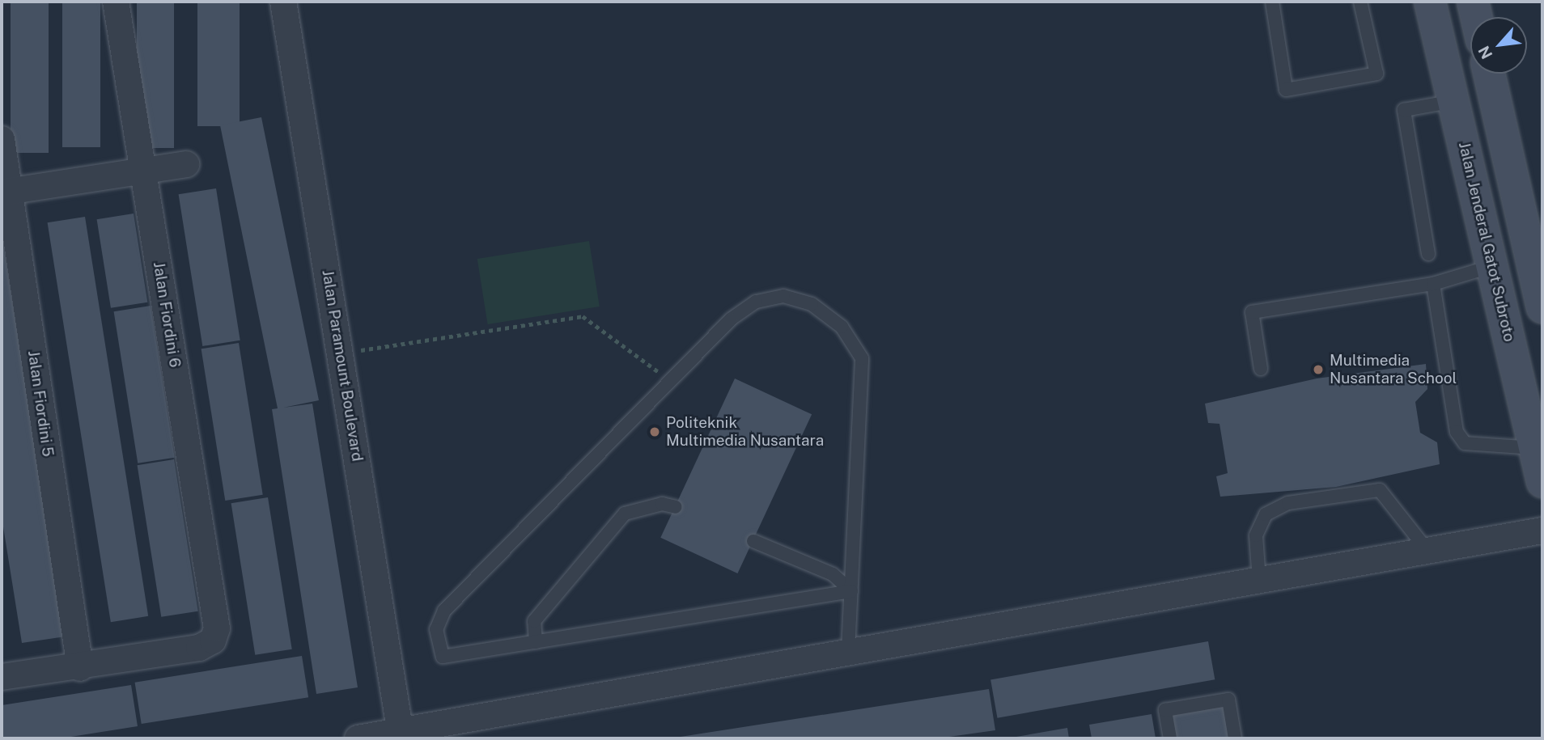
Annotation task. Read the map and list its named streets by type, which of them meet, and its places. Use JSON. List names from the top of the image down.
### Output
{
  "streets": {
    "street": [
      "Jalan Jenderal Gatot Subroto",
      "Jalan Fiordini 6",
      "Jalan Paramount Boulevard",
      "Jalan Fiordini 5"
    ]
  },
  "crossings": [
    ["Jalan Fiordini 6", "Jalan Fiordini 5"]
  ],
  "places": ["Multimedia Nusantara School", "Politeknik Multimedia Nusantara"],
  "north": "bottom left"
}
